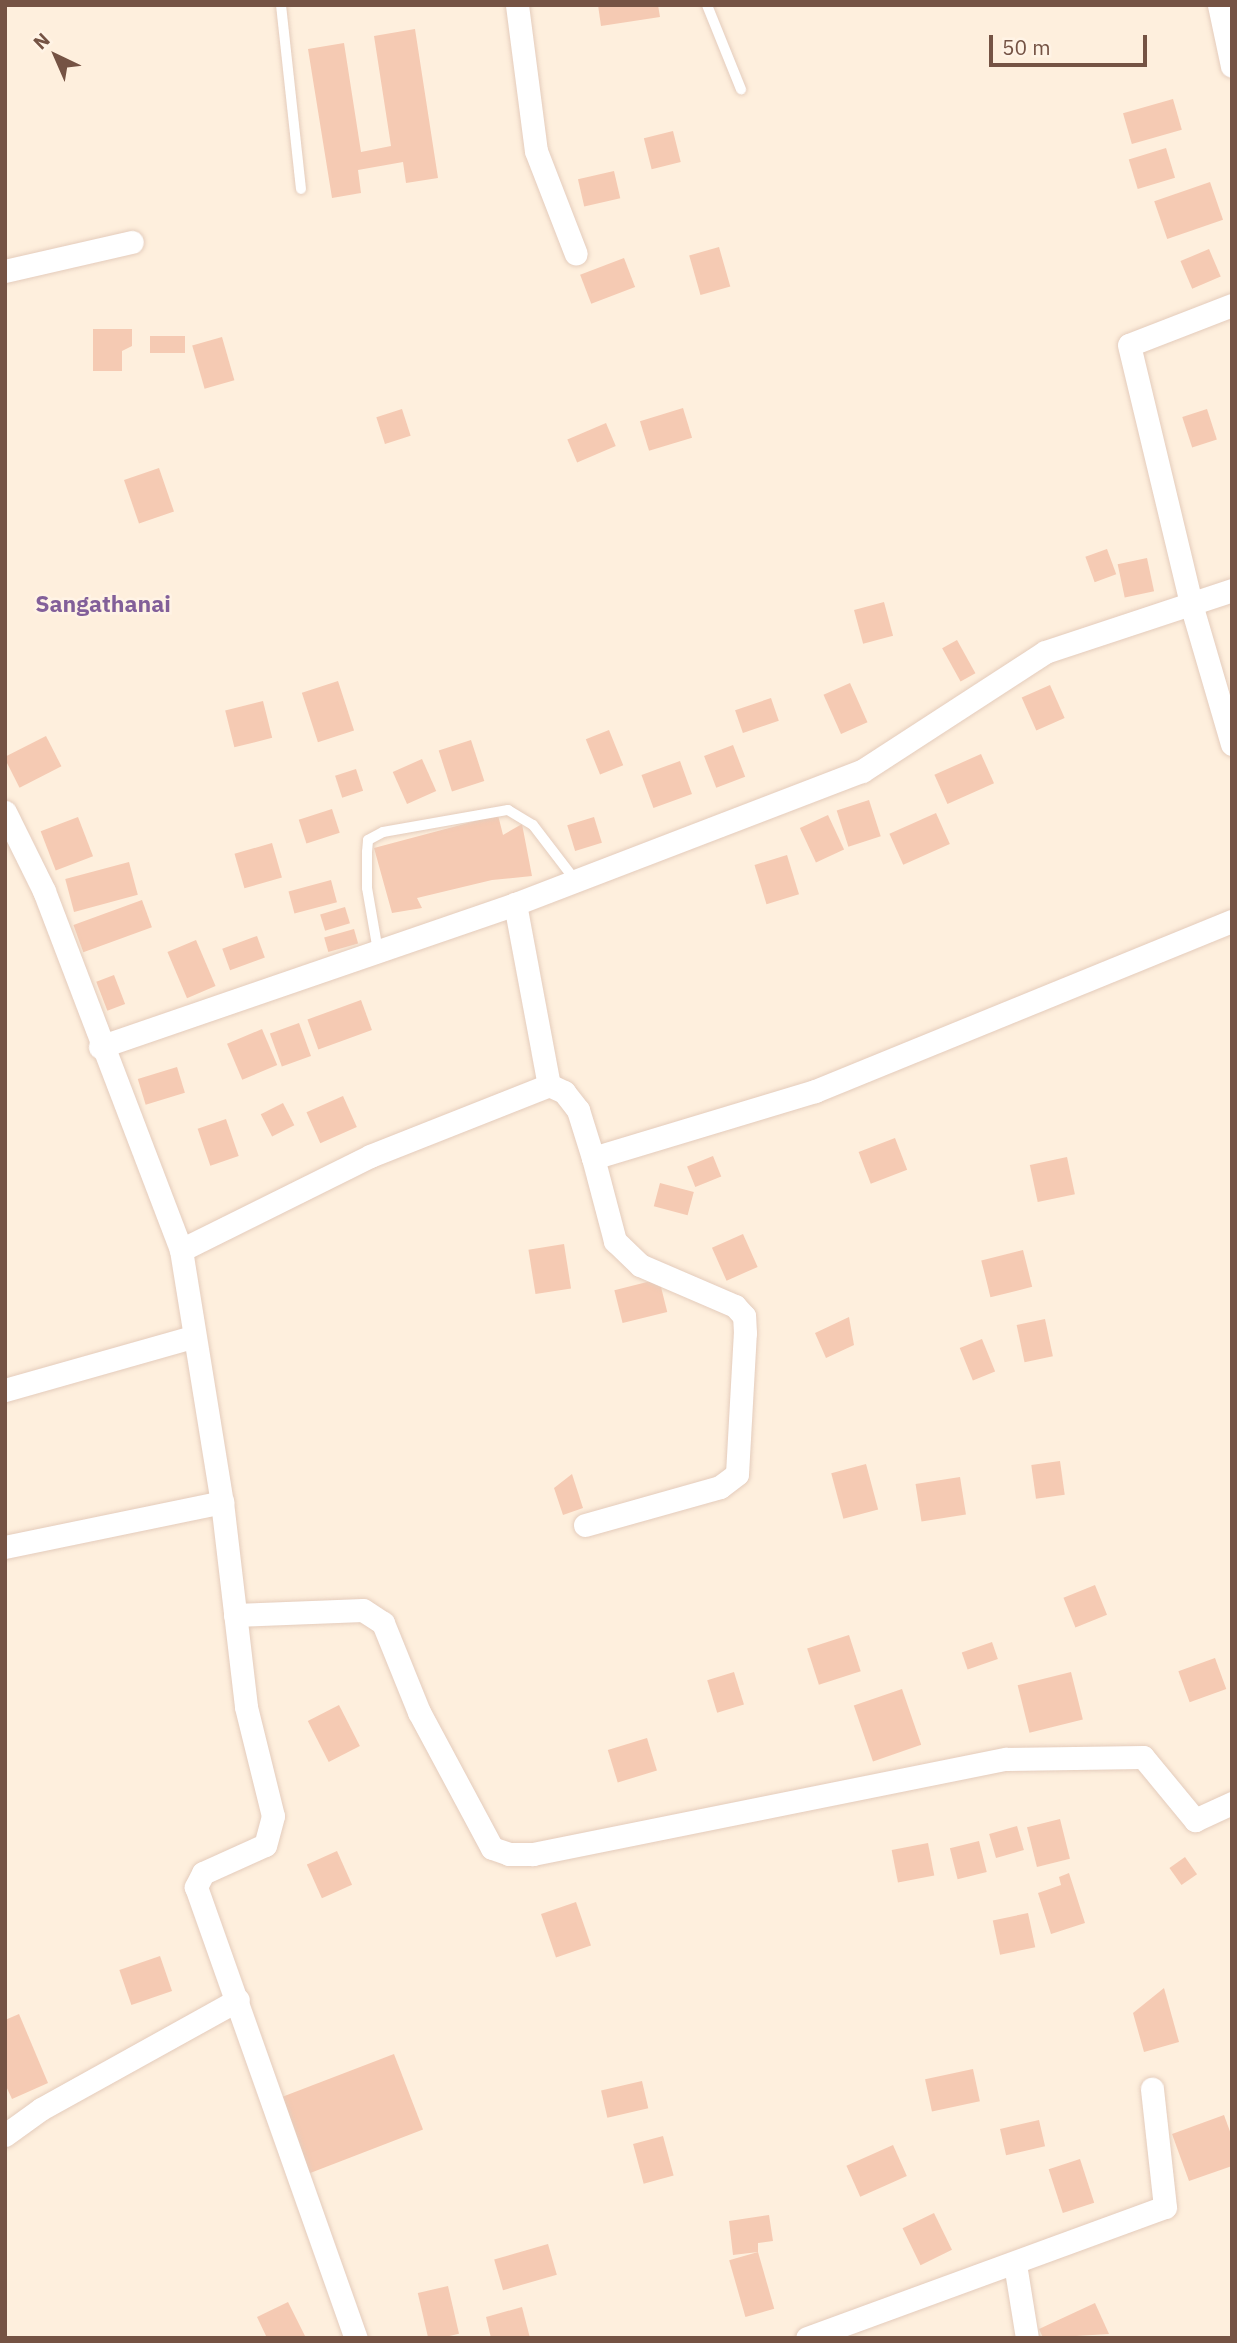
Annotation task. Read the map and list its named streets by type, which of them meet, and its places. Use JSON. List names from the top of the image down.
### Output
{
  "districts": ["Sangathanai"],
  "scale_bar": "50 m",
  "north": "top left"
}
